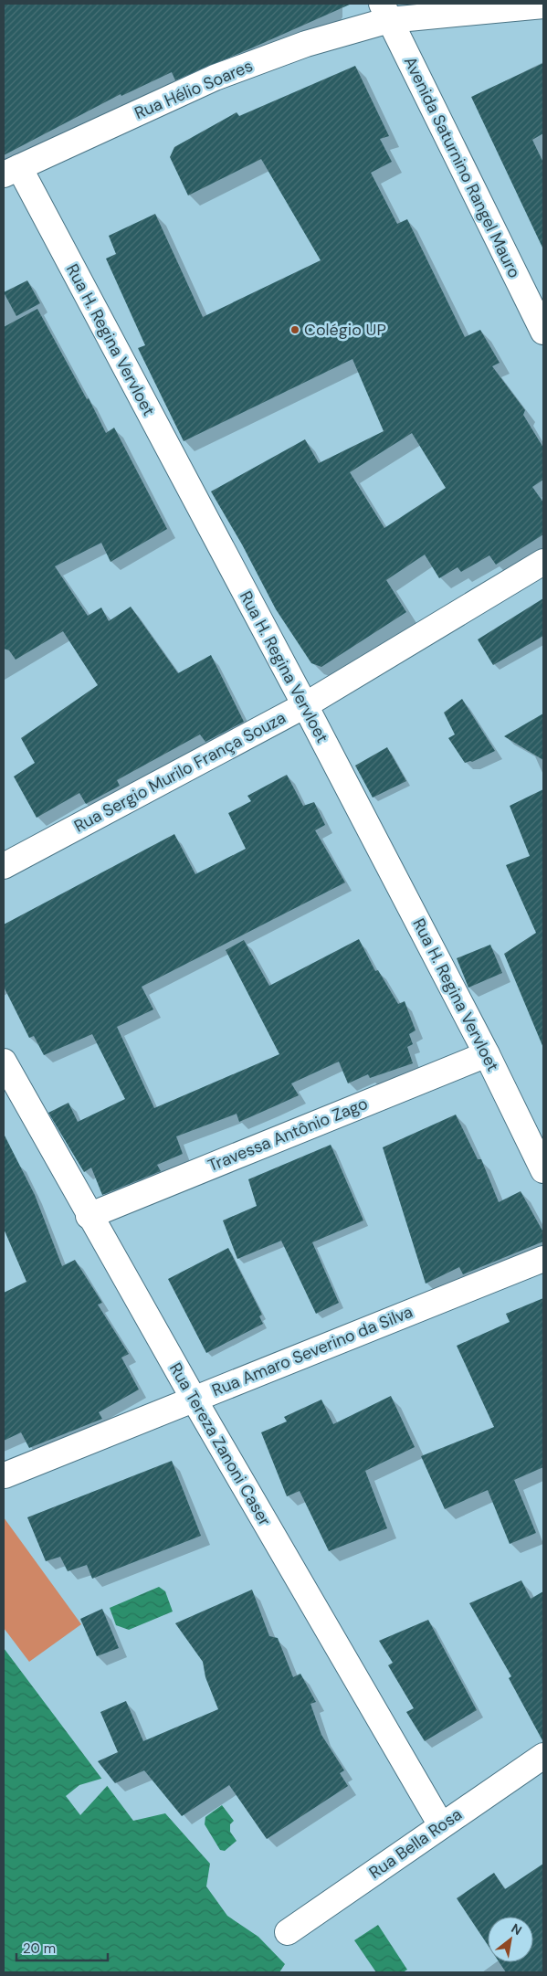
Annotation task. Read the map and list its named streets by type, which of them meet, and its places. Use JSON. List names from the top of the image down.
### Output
{
  "streets": {
    "street": [
      "Rua Hélio Soares",
      "Avenida Saturnino Rangel Mauro",
      "Rua H. Regina Vervloet",
      "Rua Sergio Murilo França Souza",
      "Travessa Antônio Zago",
      "Rua Amaro Severino da Silva",
      "Rua Tereza Zanoni Caser",
      "Rua Bella Rosa"
    ]
  },
  "crossings": [
    ["Rua Hélio Soares", "Avenida Saturnino Rangel Mauro"],
    ["Rua Hélio Soares", "Rua H. Regina Vervloet"],
    ["Rua H. Regina Vervloet", "Rua Sergio Murilo França Souza"],
    ["Rua H. Regina Vervloet", "Travessa Antônio Zago"],
    ["Travessa Antônio Zago", "Rua Tereza Zanoni Caser"],
    ["Rua Amaro Severino da Silva", "Rua Tereza Zanoni Caser"],
    ["Rua Tereza Zanoni Caser", "Rua Bella Rosa"]
  ],
  "places": ["Colégio UP"],
  "scale_bar": "20 m",
  "north": "top right"
}
